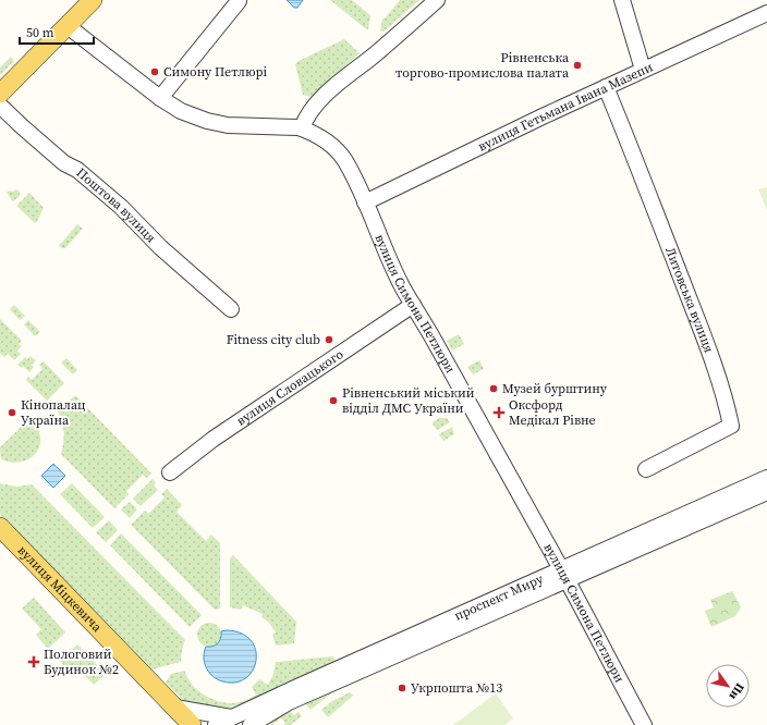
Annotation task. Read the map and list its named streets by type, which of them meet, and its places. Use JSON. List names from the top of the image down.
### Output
{
  "streets": {
    "main road": ["вулиця Міцкевича"],
    "street": [
      "вулиця Гетьмана Івана Мазепи",
      "Поштова вулиця",
      "Литовська вулиця",
      "вулиця Симона Петлюри",
      "вулиця Словацького",
      "проспект Миру"
    ]
  },
  "crossings": [
    ["вулиця Гетьмана Івана Мазепи", "Литовська вулиця"],
    ["вулиця Гетьмана Івана Мазепи", "вулиця Симона Петлюри"],
    ["вулиця Симона Петлюри", "вулиця Словацького"],
    ["вулиця Симона Петлюри", "проспект Миру"]
  ],
  "places": {
    "other": [
      "Рівненська торгово-промислова палата",
      "Симону Петлюрі",
      "Fitness city club",
      "Музей бурштину",
      "Рівненський міський відділ ДМС України",
      "Кінопалац Україна",
      "Укрпошта №13"
    ],
    "health": ["Оксфорд Медікал Рівне", "Пологовий Будинок №2"]
  },
  "scale_bar": "50 m",
  "north": "bottom right"
}
